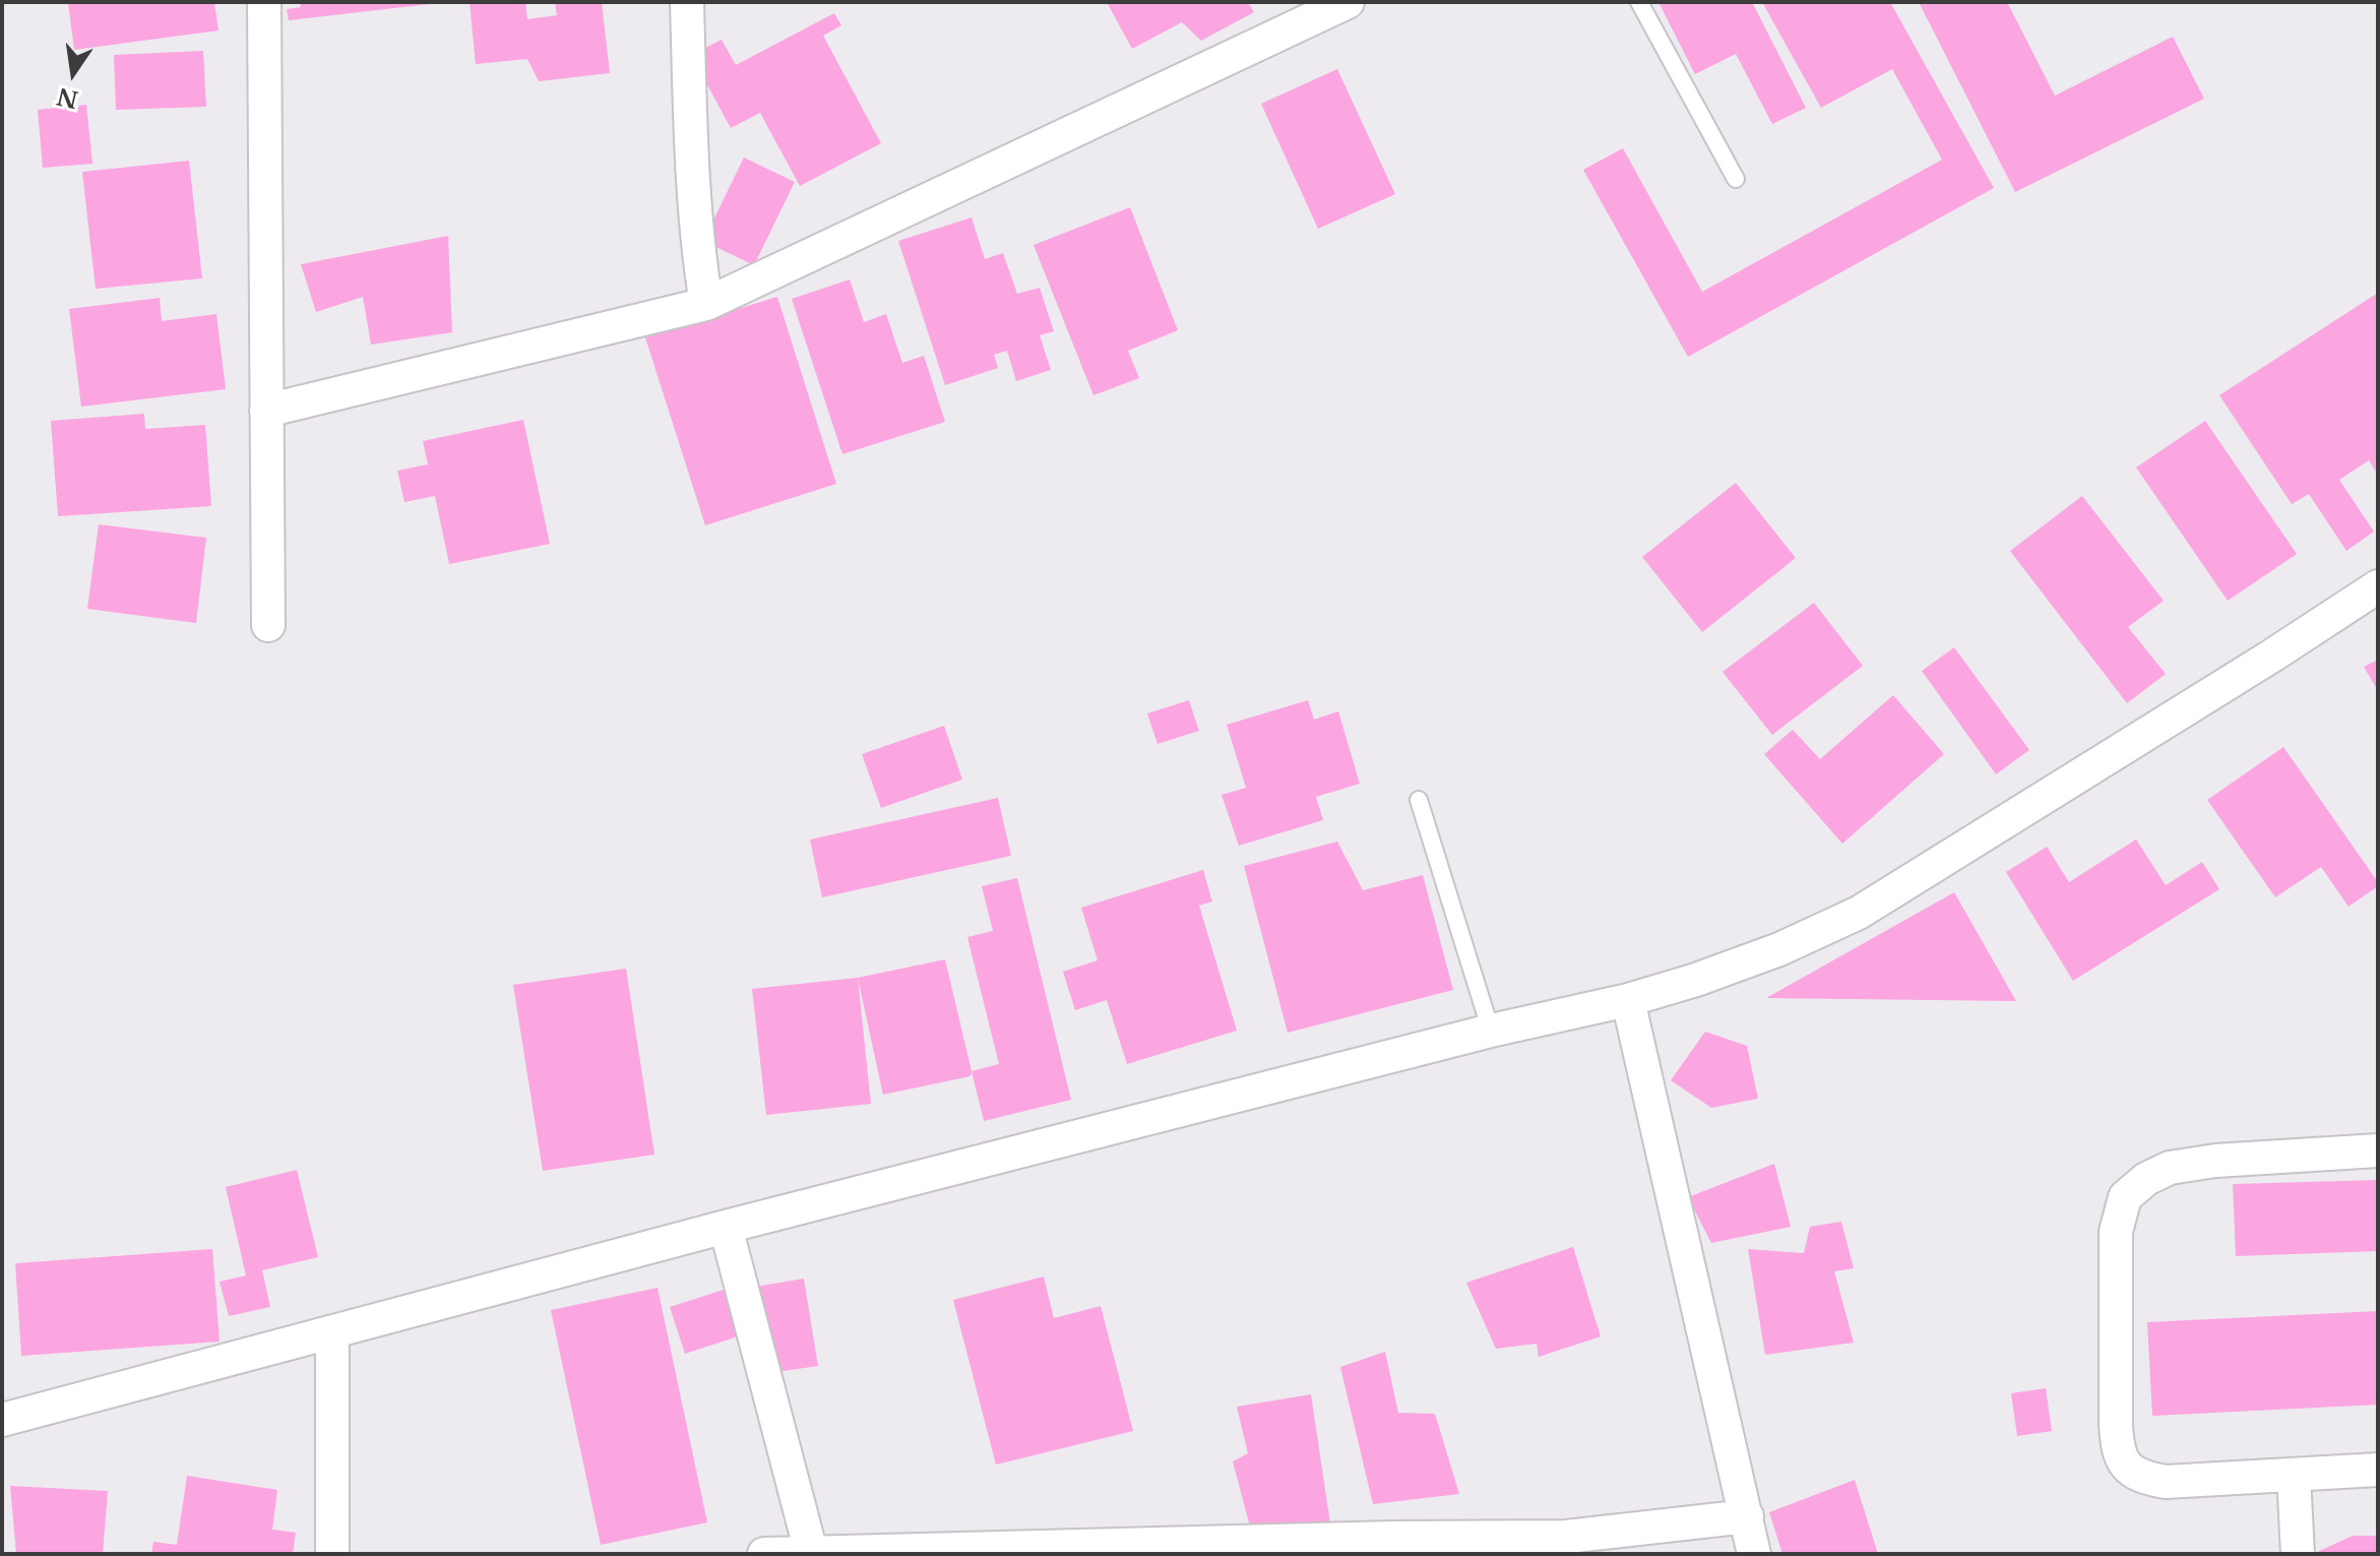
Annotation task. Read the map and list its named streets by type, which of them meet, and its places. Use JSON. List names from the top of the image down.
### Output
{
  "north": "bottom"
}
